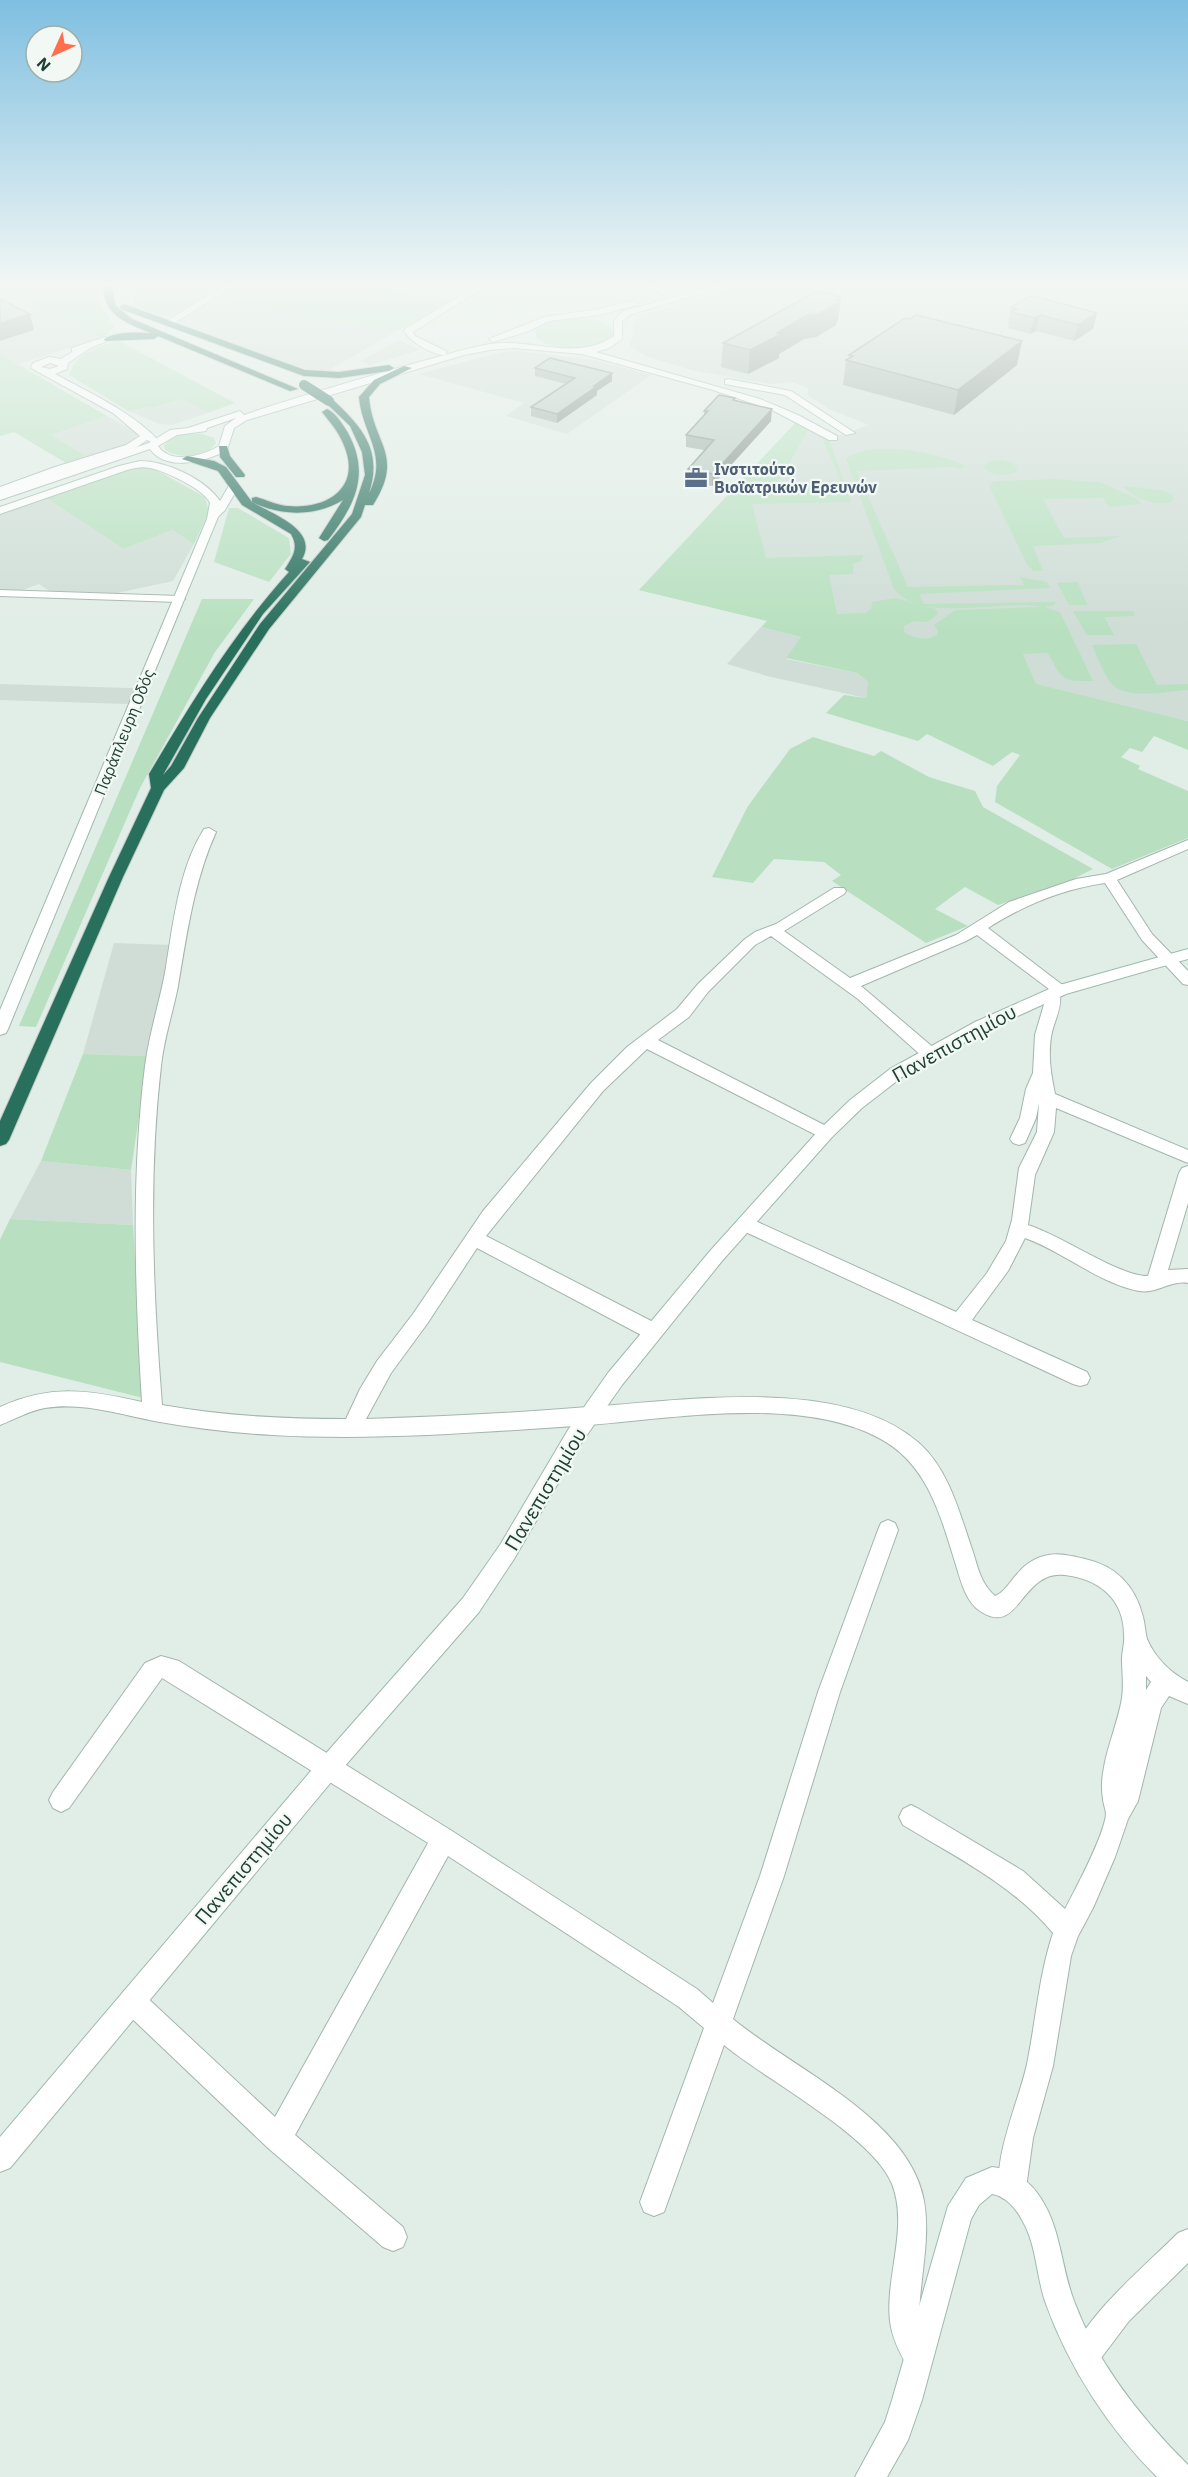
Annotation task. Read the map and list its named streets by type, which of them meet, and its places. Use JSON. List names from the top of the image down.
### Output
{
  "streets": {
    "street": ["Παράπλευρη Οδός", "Πανεπιστημίου"]
  },
  "places": {
    "office": ["Ινστιτούτο Βιοϊατρικών Ερευνών"]
  },
  "north": "bottom left"
}
